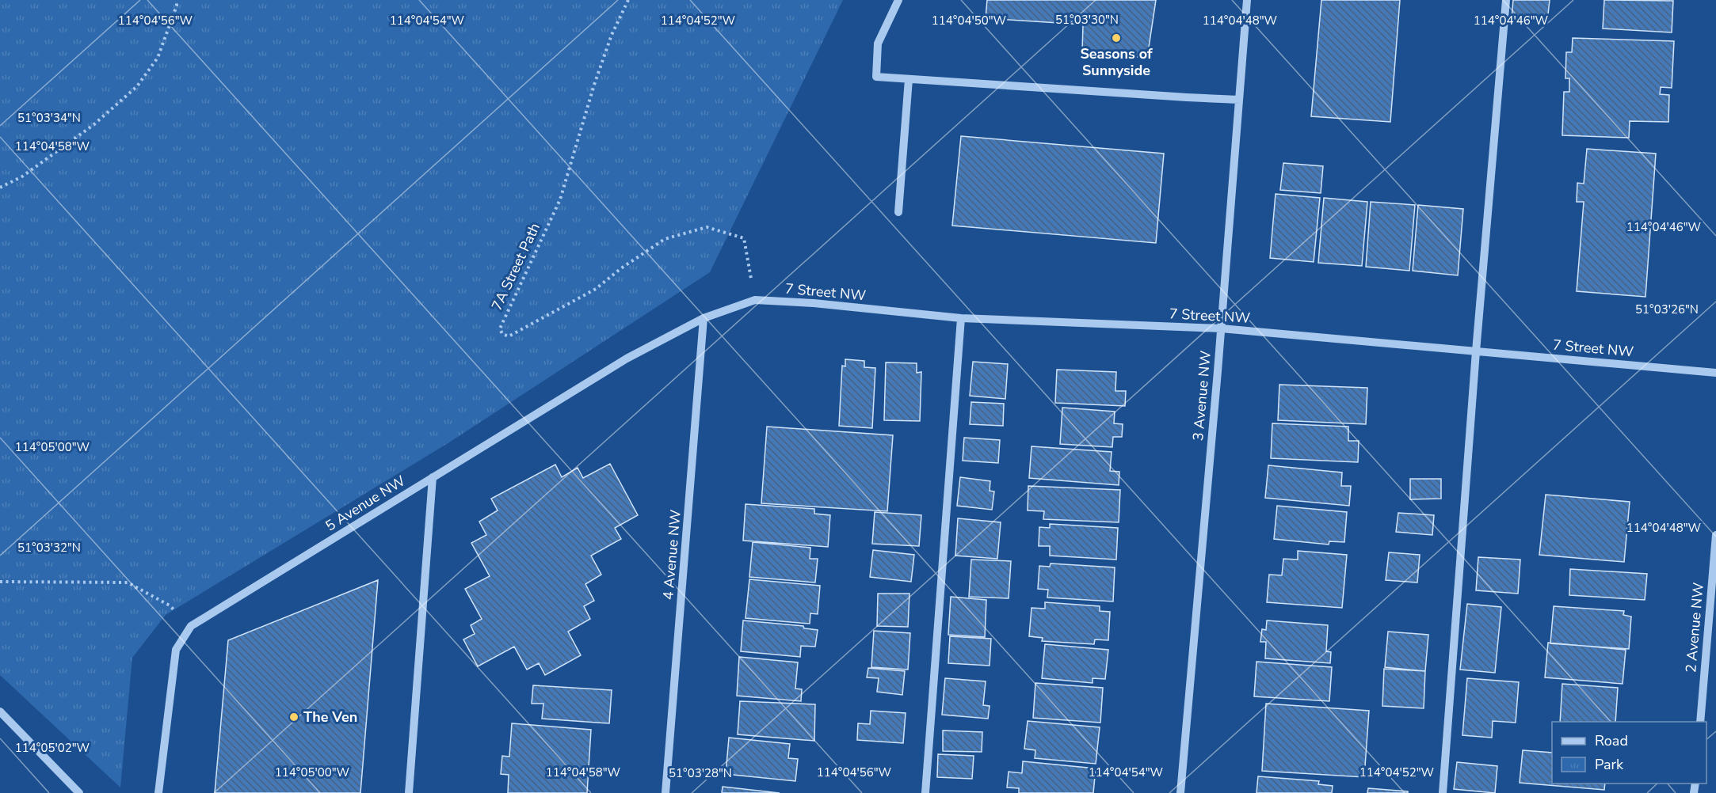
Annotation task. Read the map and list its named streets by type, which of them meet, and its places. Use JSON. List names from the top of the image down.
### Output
{
  "streets": {
    "street": [
      "7 Street NW",
      "3 Avenue NW",
      "5 Avenue NW",
      "4 Avenue NW",
      "2 Avenue NW"
    ],
    "path": ["7A Street Path"]
  },
  "crossings": [
    ["7A Street Path", "7 Street NW"],
    ["7 Street NW", "3 Avenue NW"],
    ["7 Street NW", "5 Avenue NW"],
    ["7 Street NW", "4 Avenue NW"],
    ["5 Avenue NW", "4 Avenue NW"]
  ],
  "places": ["Seasons of Sunnyside", "The Ven"],
  "legend": ["Road", "Park"],
  "coordinates": [
    "51°03'30\"N",
    "114°04'56\"W",
    "114°04'54\"W",
    "114°04'50\"W",
    "114°04'52\"W",
    "114°04'48\"W",
    "114°04'46\"W",
    "51°03'34\"N",
    "114°04'58\"W",
    "51°03'26\"N",
    "114°05'00\"W",
    "51°03'32\"N",
    "114°05'02\"W",
    "51°03'28\"N"
  ]
}
